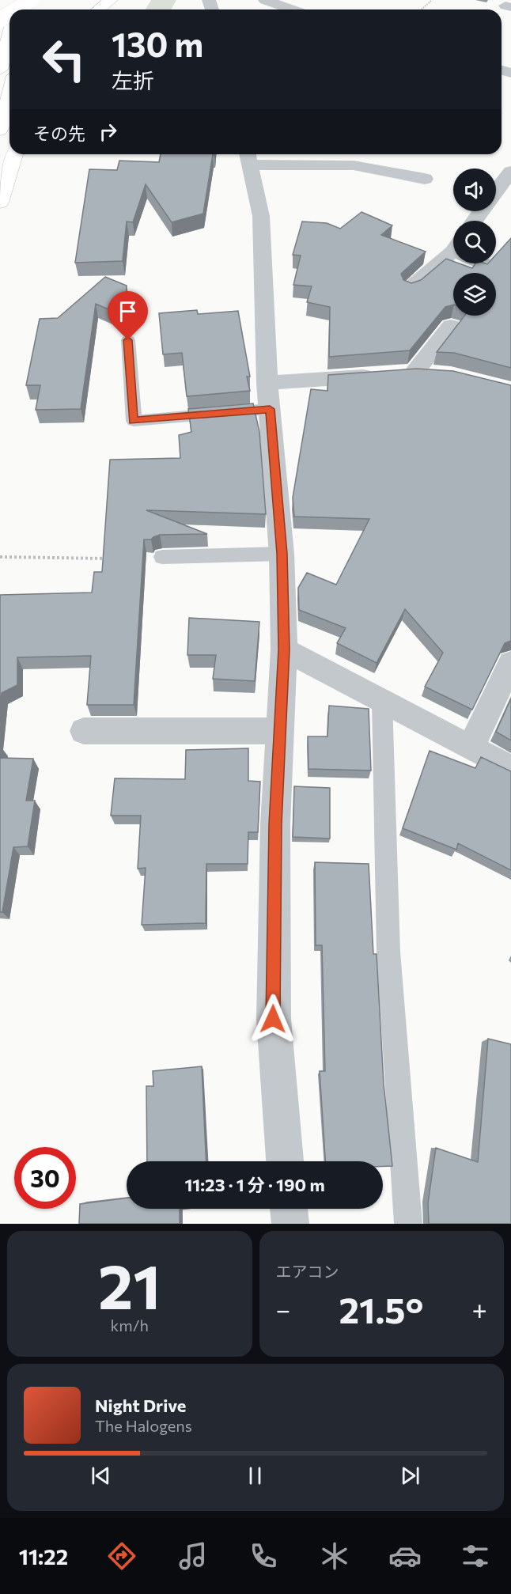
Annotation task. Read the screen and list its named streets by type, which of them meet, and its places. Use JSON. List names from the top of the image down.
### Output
{
  "page": {
    "turn": ["130 m", "左折"],
    "then": "その先",
    "limit": "30",
    "trip": "11:23 · 1 分 · 190 m",
    "tile": [
      ["21", "km/h"],
      "エアコン"
    ],
    "heat": ["−", "21.5°", "+"],
    "song": ["Night Drive", "The Halogens"],
    "tabs": "11:22"
  }
}
